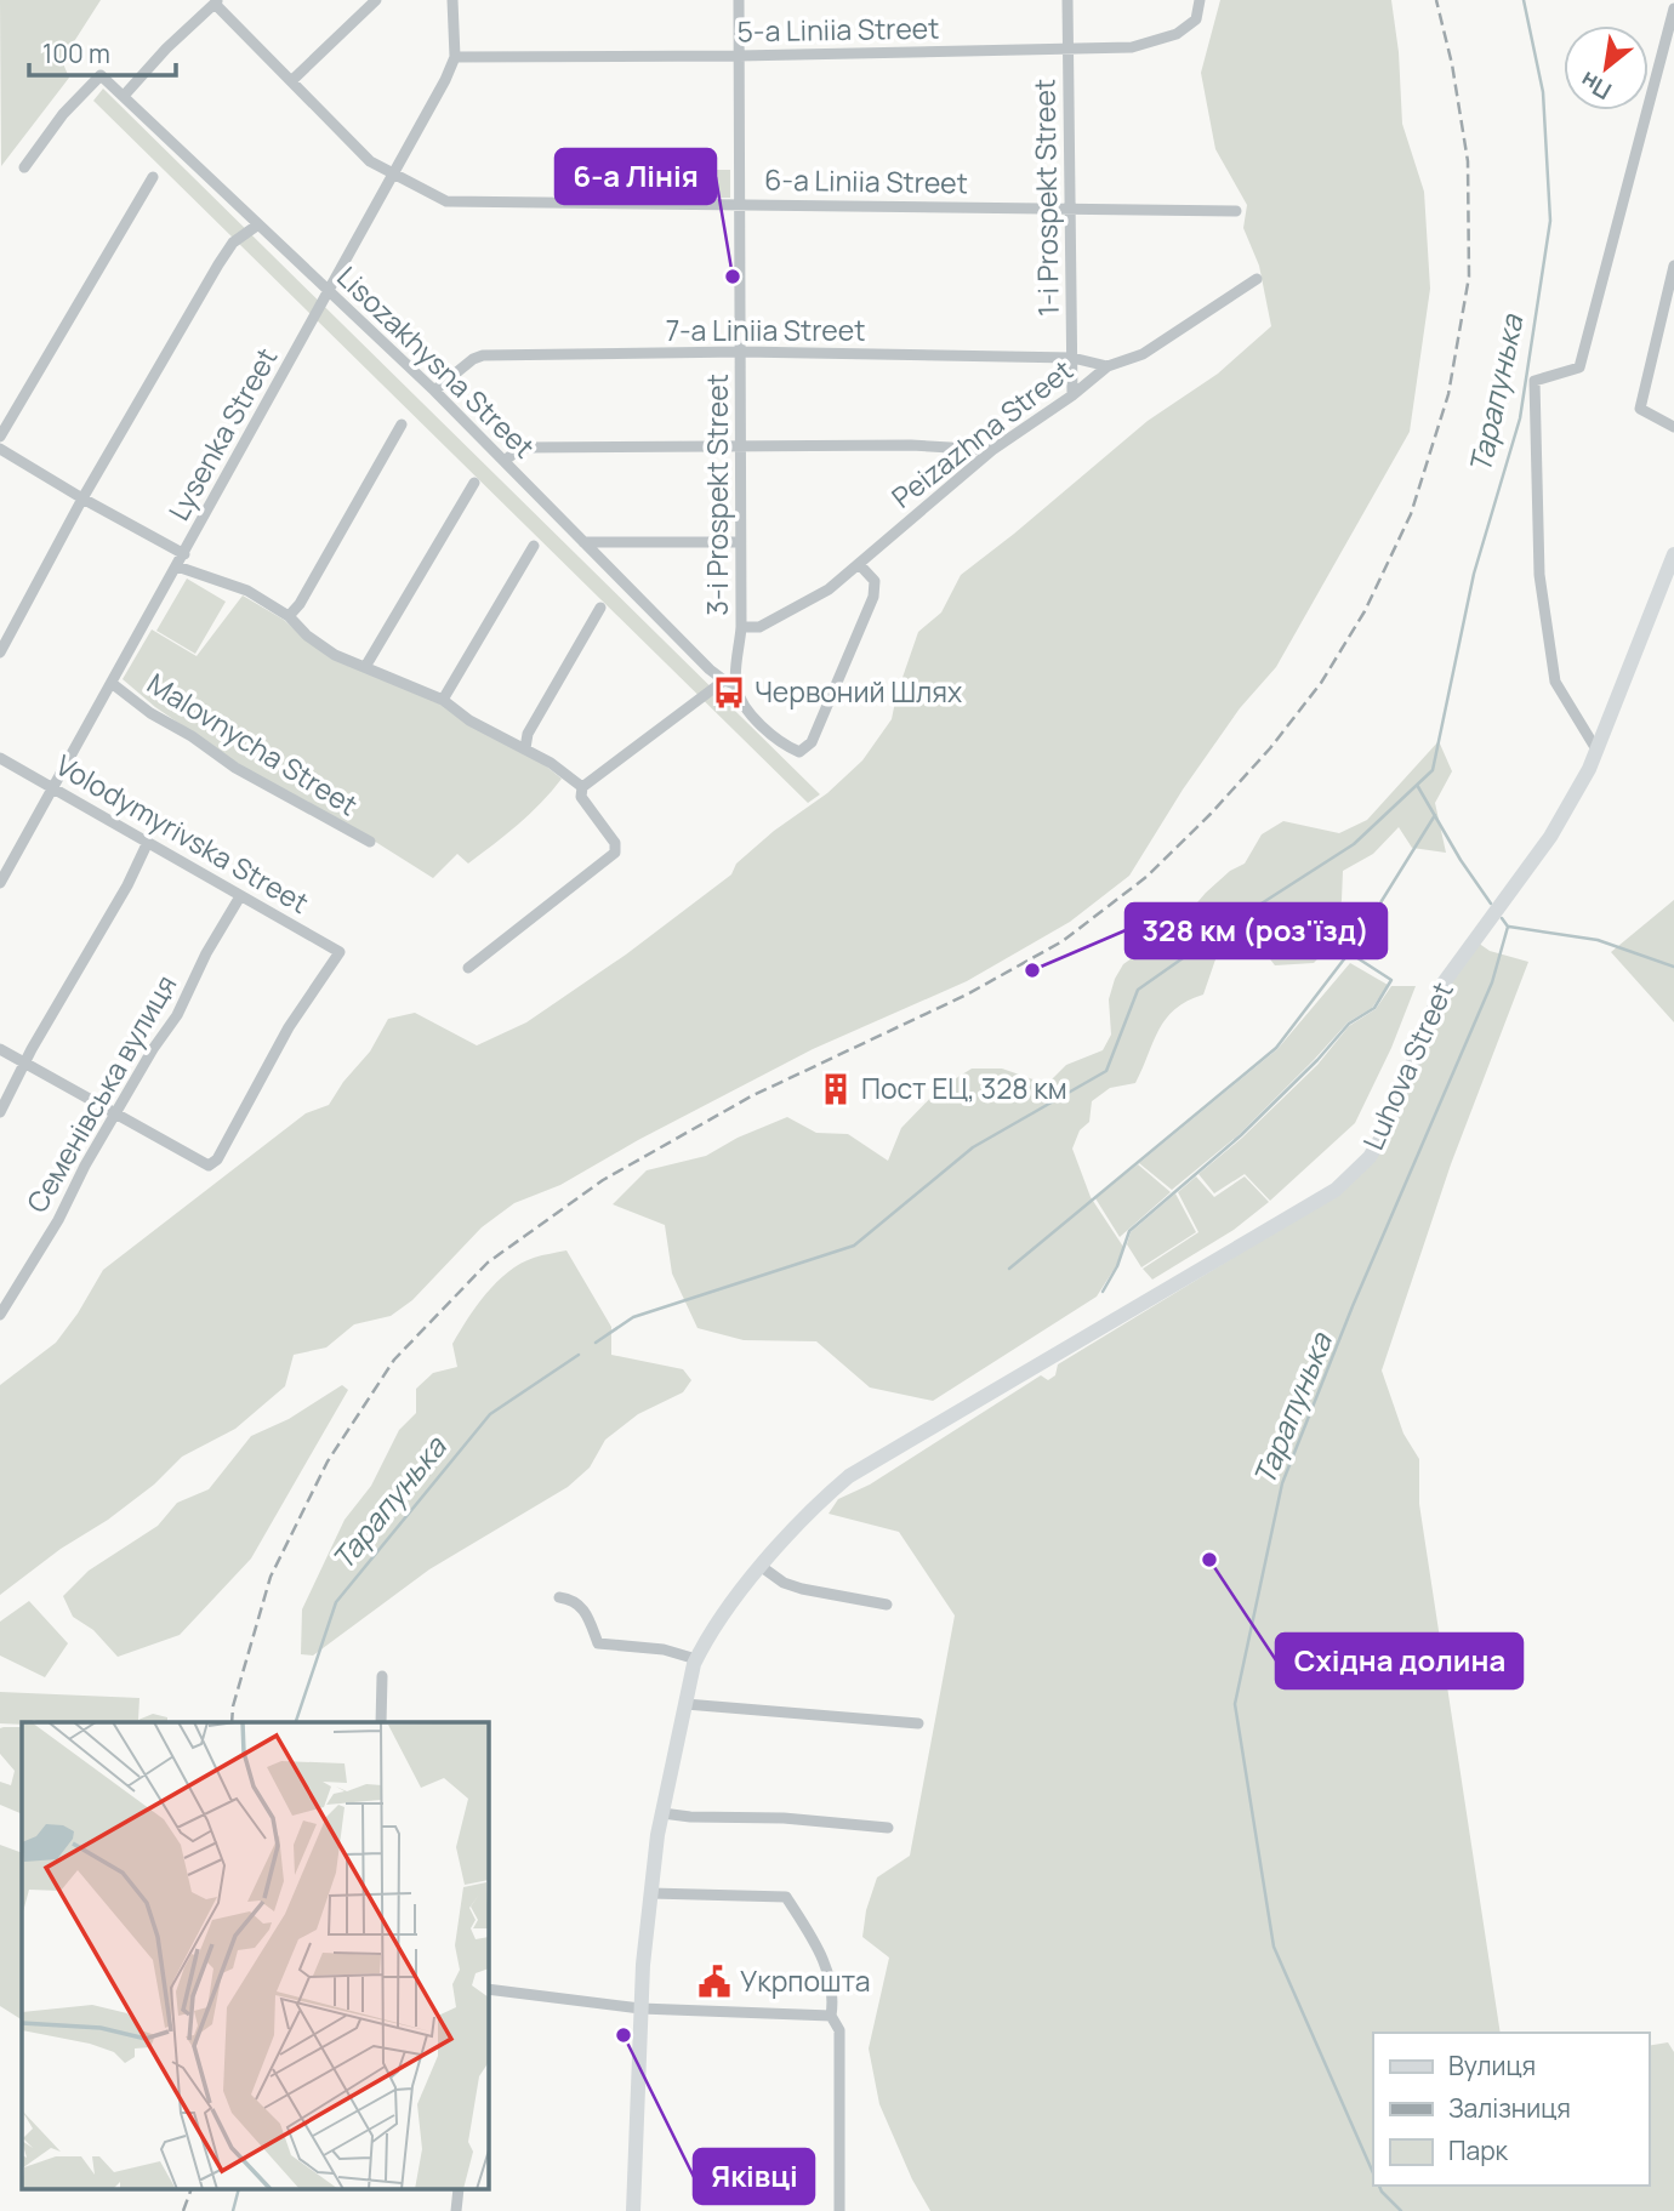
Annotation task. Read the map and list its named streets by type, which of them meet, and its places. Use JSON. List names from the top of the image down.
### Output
{
  "streets": {
    "street": [
      "5-a Liniia Street",
      "6-a Liniia Street",
      "1-i Prospekt Street",
      "7-a Liniia Street",
      "Lisozakhysna Street",
      "Lysenka Street",
      "Peizazhna Street",
      "3-i Prospekt Street",
      "Malovnycha Street",
      "Volodymyrivska Street",
      "Luhova Street",
      "Семенівська вулиця"
    ]
  },
  "crossings": [
    ["5-a Liniia Street", "1-i Prospekt Street"],
    ["5-a Liniia Street", "Lysenka Street"],
    ["5-a Liniia Street", "3-i Prospekt Street"],
    ["6-a Liniia Street", "1-i Prospekt Street"],
    ["6-a Liniia Street", "Lysenka Street"],
    ["6-a Liniia Street", "3-i Prospekt Street"],
    ["1-i Prospekt Street", "7-a Liniia Street"],
    ["1-i Prospekt Street", "Peizazhna Street"],
    ["7-a Liniia Street", "Lisozakhysna Street"],
    ["7-a Liniia Street", "Peizazhna Street"],
    ["7-a Liniia Street", "3-i Prospekt Street"],
    ["Lisozakhysna Street", "Lysenka Street"],
    ["Lisozakhysna Street", "Peizazhna Street"],
    ["Lisozakhysna Street", "3-i Prospekt Street"],
    ["Lysenka Street", "Malovnycha Street"],
    ["Lysenka Street", "Volodymyrivska Street"],
    ["Peizazhna Street", "3-i Prospekt Street"],
    ["Volodymyrivska Street", "Семенівська вулиця"]
  ],
  "water": ["Тарапунька"],
  "places": {
    "other": [
      "6-а Лінія",
      "328 км (роз'їзд)",
      "Східна долина",
      "Яківці"
    ],
    "bus stop": ["Червоний Шлях"],
    "building": ["Пост ЕЦ, 328 км"],
    "public building": ["Укрпошта"]
  },
  "legend": ["Вулиця", "Залізниця", "Парк"],
  "scale_bar": "100 m",
  "north": "bottom left"
}
